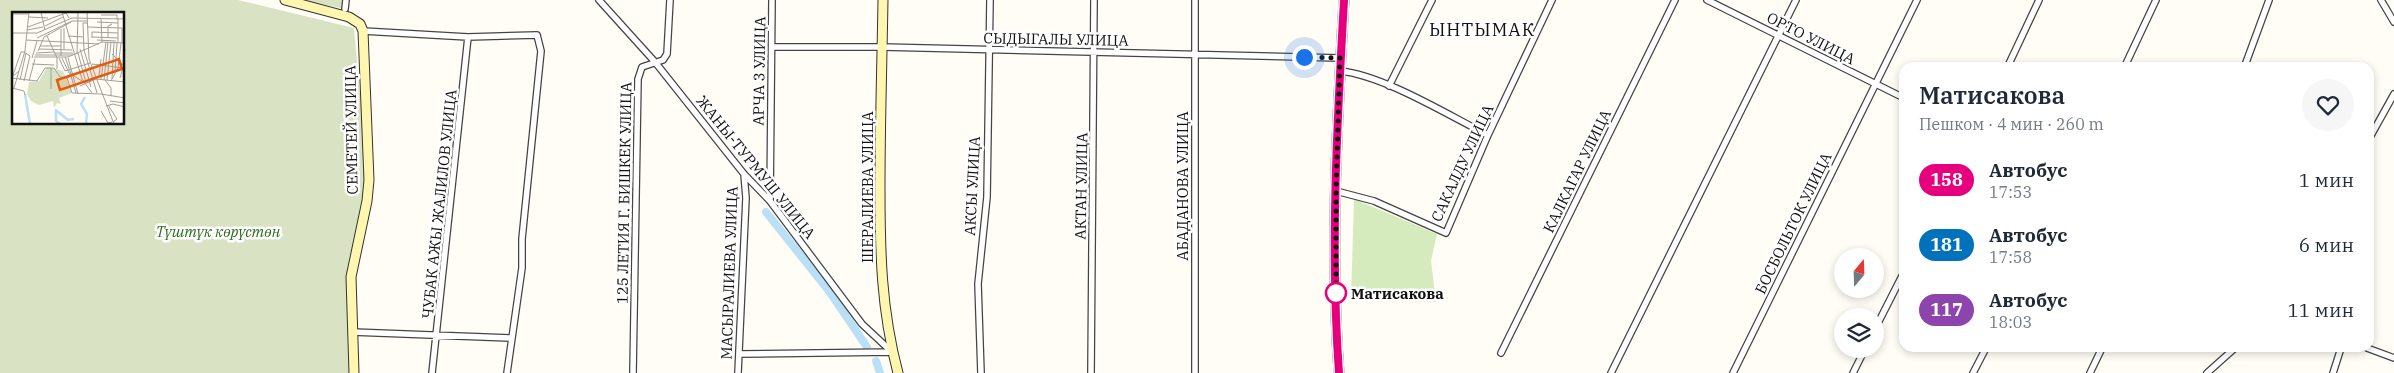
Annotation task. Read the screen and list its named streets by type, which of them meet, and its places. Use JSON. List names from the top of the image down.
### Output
{
  "streets": {
    "street": [
      "ОРТО УЛИЦА",
      "СЫДЫГАЛЫ УЛИЦА",
      "АРЧА 3 УЛИЦА",
      "СЕМЕТЕЙ УЛИЦА",
      "САКАЛДУ УЛИЦА",
      "ЖАНЫ-ТУРМУШ УЛИЦА",
      "КАЛКАГАР УЛИЦА",
      "АКСЫ УЛИЦА",
      "АКТАН УЛИЦА",
      "АБАДАНОВА УЛИЦА",
      "ШЕРАЛИЕВА УЛИЦА",
      "125 ЛЕТИЯ Г. БИШКЕК УЛИЦА",
      "ЧУБАК АЖЫ ЖАЛИЛОВ УЛИЦА",
      "БОСБОЛЬТОК УЛИЦА",
      "МАСЫРАЛИЕВА УЛИЦА"
    ]
  },
  "crossings": [
    ["ОРТО УЛИЦА", "БОСБОЛЬТОК УЛИЦА"],
    ["СЫДЫГАЛЫ УЛИЦА", "АРЧА 3 УЛИЦА"],
    ["СЫДЫГАЛЫ УЛИЦА", "АКСЫ УЛИЦА"],
    ["СЫДЫГАЛЫ УЛИЦА", "АКТАН УЛИЦА"],
    ["СЫДЫГАЛЫ УЛИЦА", "АБАДАНОВА УЛИЦА"],
    ["СЫДЫГАЛЫ УЛИЦА", "ШЕРАЛИЕВА УЛИЦА"],
    ["АРЧА 3 УЛИЦА", "ЖАНЫ-ТУРМУШ УЛИЦА"],
    ["ЖАНЫ-ТУРМУШ УЛИЦА", "ШЕРАЛИЕВА УЛИЦА"],
    ["ЖАНЫ-ТУРМУШ УЛИЦА", "125 ЛЕТИЯ Г. БИШКЕК УЛИЦА"],
    ["ЖАНЫ-ТУРМУШ УЛИЦА", "МАСЫРАЛИЕВА УЛИЦА"]
  ],
  "districts": ["ЫНТЫМАК"],
  "parks": ["Түштүк көрүстөн"],
  "places": ["Матисакова"],
  "lines": ["bus line 158"],
  "north": "top",
  "page": {
    "heading": ["Матисакова", "Пешком · 4 мин · 260 m"],
    "list": [
      {
        "mark": "158",
        "name": "Автобус",
        "note": "17:53",
        "value": "1 мин"
      },
      {
        "mark": "181",
        "name": "Автобус",
        "note": "17:58",
        "value": "6 мин"
      },
      {
        "mark": "117",
        "name": "Автобус",
        "note": "18:03",
        "value": "11 мин"
      }
    ]
  }
}
